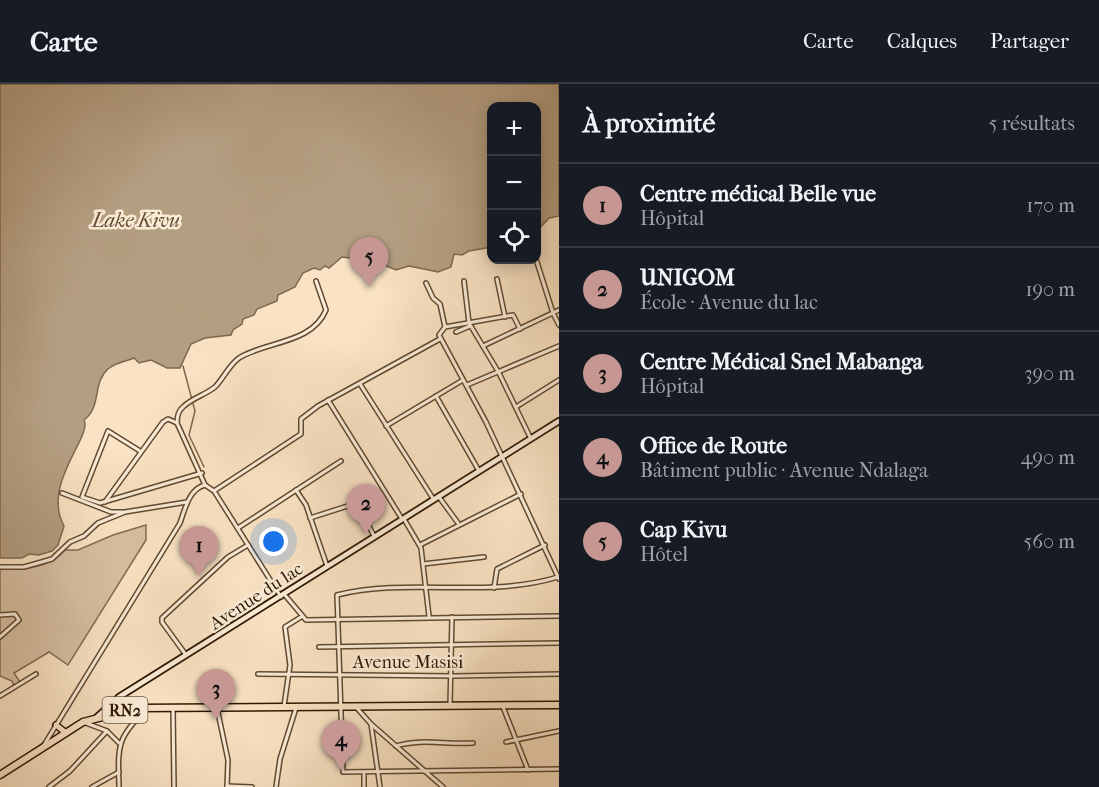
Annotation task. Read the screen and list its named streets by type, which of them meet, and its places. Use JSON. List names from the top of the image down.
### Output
{
  "streets": {
    "highway": ["RN2"],
    "main road": ["Avenue du lac"],
    "street": ["Avenue Masisi"]
  },
  "crossings": [
    ["Avenue du lac", "RN2"]
  ],
  "water": ["Lake Kivu"],
  "page": {
    "header": "Carte",
    "nav": ["Carte", "Calques", "Partager"],
    "heading": ["À proximité", "5 résultats"],
    "map_buttons": ["+", "−"],
    "list": [
      {
        "mark": "1",
        "name": "Centre médical Belle vue",
        "note": "Hôpital",
        "value": "170 m"
      },
      {
        "mark": "2",
        "name": "UNIGOM",
        "note": "École · Avenue du lac",
        "value": "190 m"
      },
      {
        "mark": "3",
        "name": "Centre Médical Snel Mabanga",
        "note": "Hôpital",
        "value": "390 m"
      },
      {
        "mark": "4",
        "name": "Office de Route",
        "note": "Bâtiment public · Avenue Ndalaga",
        "value": "490 m"
      },
      {
        "mark": "5",
        "name": "Cap Kivu",
        "note": "Hôtel",
        "value": "560 m"
      }
    ],
    "pins": [
      "5",
      "2",
      "1",
      "3",
      "4"
    ]
  }
}
